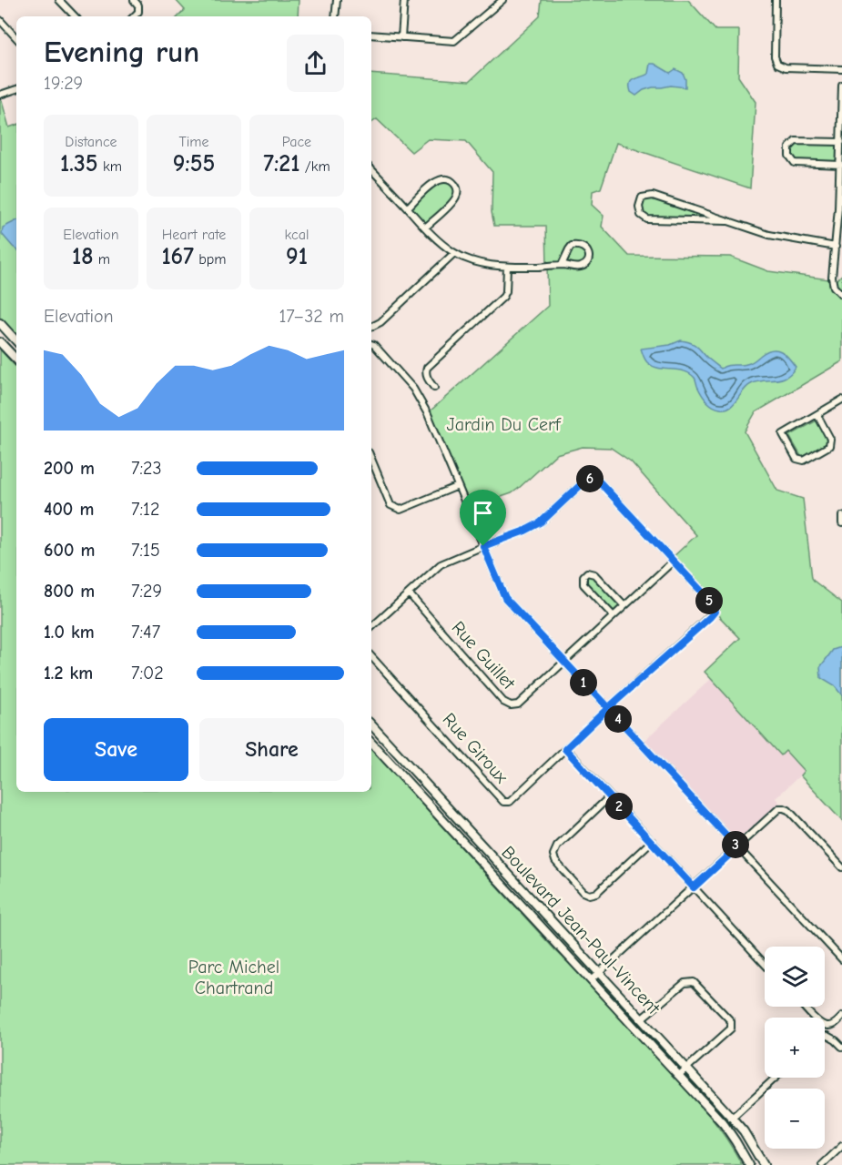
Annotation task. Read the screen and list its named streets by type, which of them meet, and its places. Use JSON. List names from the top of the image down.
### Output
{
  "streets": {
    "street": ["Rue Guillet", "Rue Giroux", "Boulevard Jean-Paul-Vincent"]
  },
  "crossings": [
    ["Rue Guillet", "Rue Giroux"]
  ],
  "parks": ["Jardin Du Cerf", "Parc Michel Chartrand"],
  "page": {
    "heading": ["Evening run", "19:29"],
    "stats": [
      ["Distance", "1.35 km"],
      ["Time", "9:55"],
      ["Pace", "7:21 /km"],
      ["Elevation", "18 m"],
      ["Heart rate", "167 bpm"],
      ["kcal", "91"]
    ],
    "chart": ["Elevation", "17–32 m"],
    "list": [
      {
        "name": "200 m",
        "note": "7:23"
      },
      {
        "name": "400 m",
        "note": "7:12"
      },
      {
        "name": "600 m",
        "note": "7:15"
      },
      {
        "name": "800 m",
        "note": "7:29"
      },
      {
        "name": "1.0 km",
        "note": "7:47"
      },
      {
        "name": "1.2 km",
        "note": "7:02"
      }
    ],
    "pins": [
      "6",
      "5",
      "1",
      "4",
      "2",
      "3"
    ],
    "buttons": ["Save", "Share"],
    "map_buttons": ["+", "−"]
  }
}
